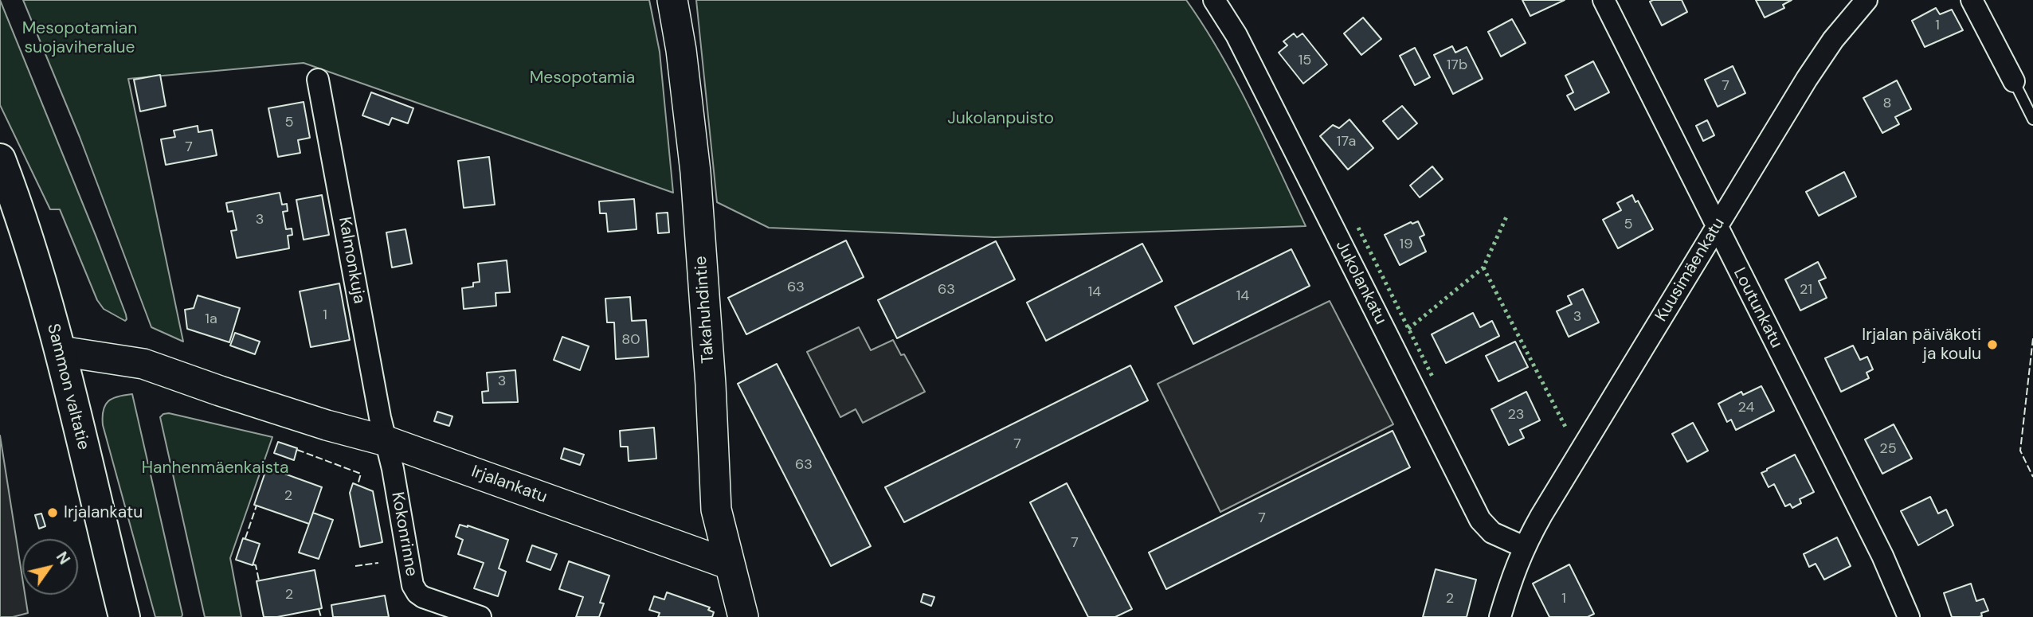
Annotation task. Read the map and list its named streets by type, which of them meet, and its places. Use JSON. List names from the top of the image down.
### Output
{
  "streets": {
    "main road": ["Sammon valtatie"],
    "street": [
      "Kalmonkuja",
      "Kuusimäenkatu",
      "Jukolankatu",
      "Loutunkatu",
      "Takahuhdintie",
      "Irjalankatu",
      "Kokonrinne"
    ]
  },
  "crossings": [
    ["Kalmonkuja", "Irjalankatu"],
    ["Kalmonkuja", "Kokonrinne"],
    ["Kuusimäenkatu", "Jukolankatu"],
    ["Kuusimäenkatu", "Loutunkatu"],
    ["Takahuhdintie", "Irjalankatu"],
    ["Sammon valtatie", "Irjalankatu"],
    ["Irjalankatu", "Kokonrinne"]
  ],
  "parks": [
    "Mesopotamian suojaviheralue",
    "Mesopotamia",
    "Jukolanpuisto",
    "Hanhenmäenkaista"
  ],
  "places": ["Irjalan päiväkoti ja koulu", "Irjalankatu"],
  "house_numbers": [
    "1",
    "15",
    "17b",
    "7",
    "8",
    "5",
    "17a",
    "7",
    "3",
    "5",
    "19",
    "63",
    "63",
    "21",
    "14",
    "14",
    "1",
    "3",
    "1a",
    "80",
    "3",
    "24",
    "23",
    "7",
    "25",
    "63",
    "2",
    "7",
    "7",
    "2",
    "2",
    "1"
  ],
  "north": "top right"
}
